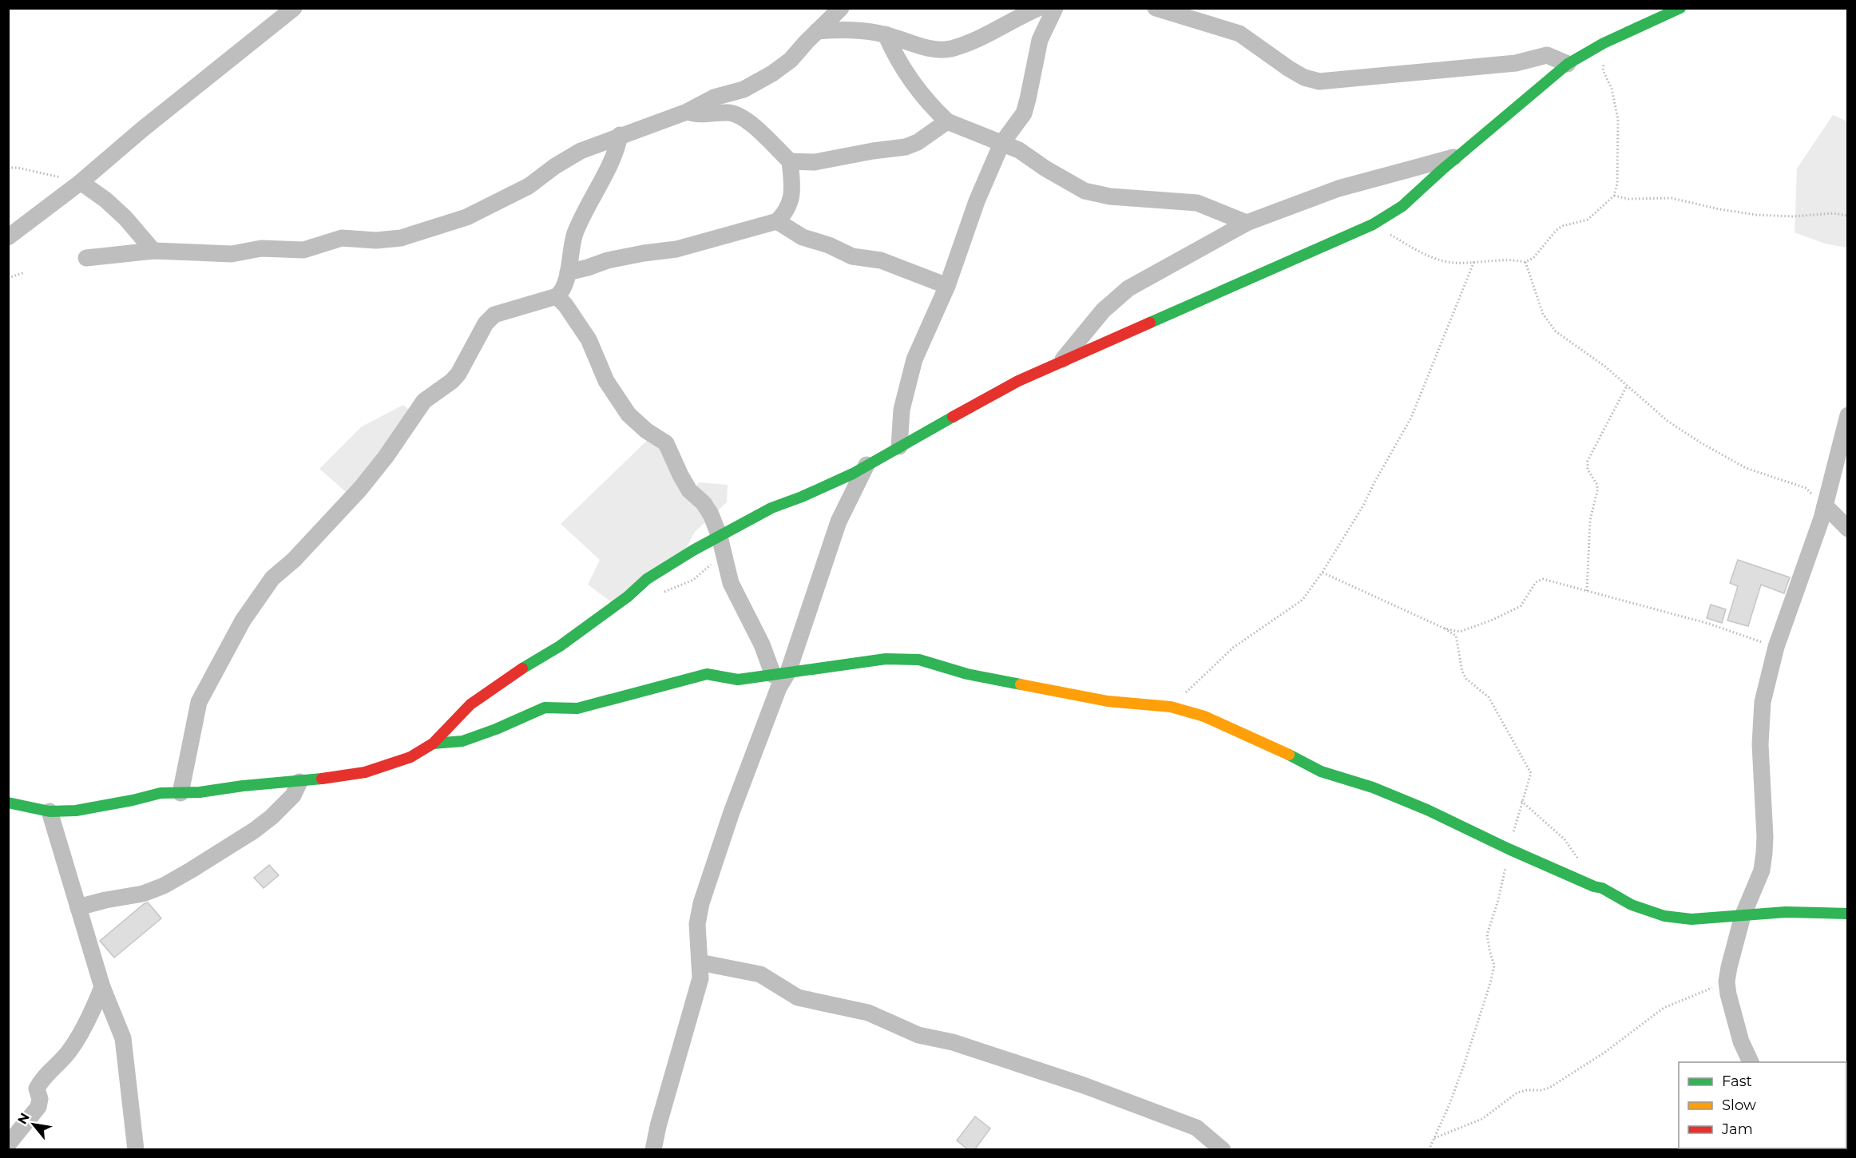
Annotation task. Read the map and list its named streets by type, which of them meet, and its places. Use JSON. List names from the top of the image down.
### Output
{
  "legend": ["Fast", "Slow", "Jam"],
  "north": "top left"
}
